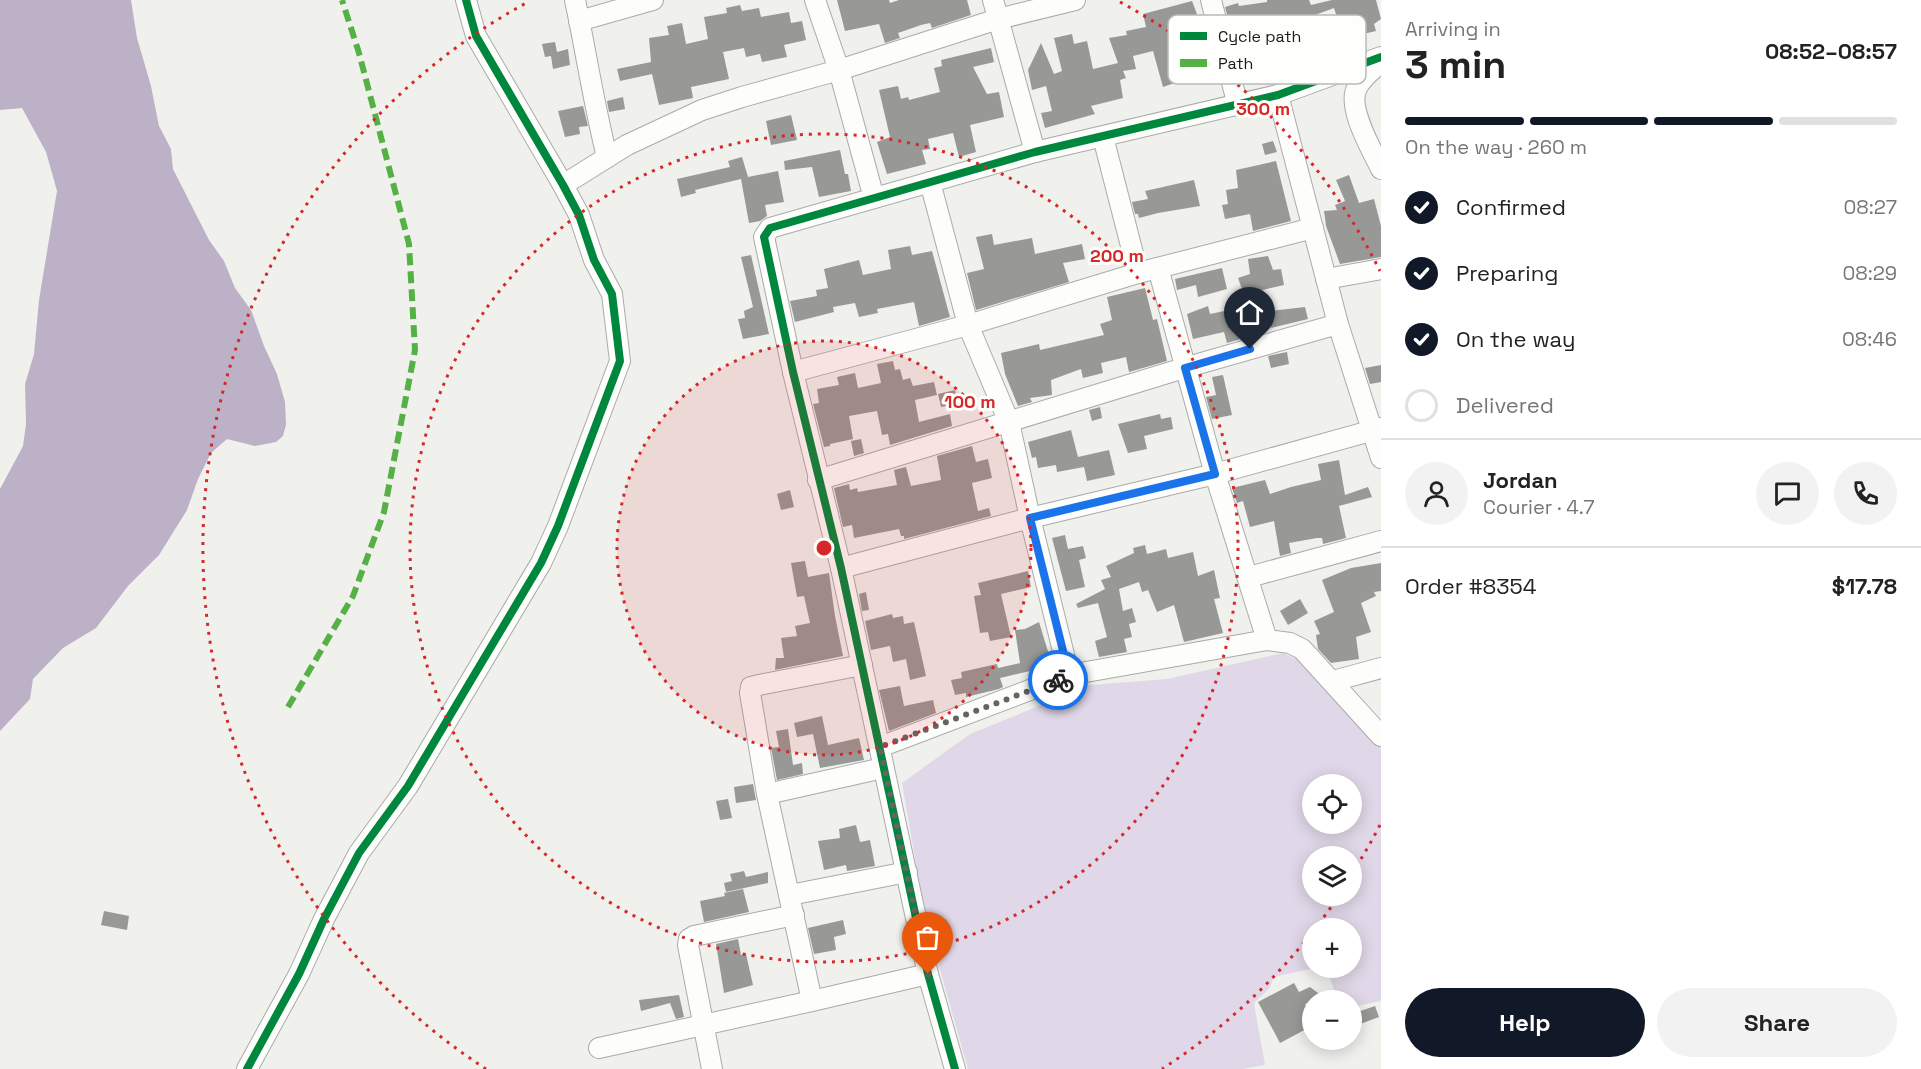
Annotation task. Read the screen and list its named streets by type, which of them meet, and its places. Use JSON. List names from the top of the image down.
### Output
{
  "legend": ["Cycle path", "Path"],
  "page": {
    "heading": ["3 min", "Arriving in", "08:52–08:57"],
    "panel": [
      "Jordan",
      "Courier · 4.7",
      "Order #8354",
      "$17.78"
    ],
    "bar": "On the way · 260 m",
    "list": [
      ["Confirmed", "08:27"],
      ["Preparing", "08:29"],
      ["On the way", "08:46"],
      "Delivered"
    ],
    "map_buttons": ["+", "−"],
    "buttons": ["Help", "Share"]
  },
  "rings": ["300 m", "200 m", "100 m"]
}
